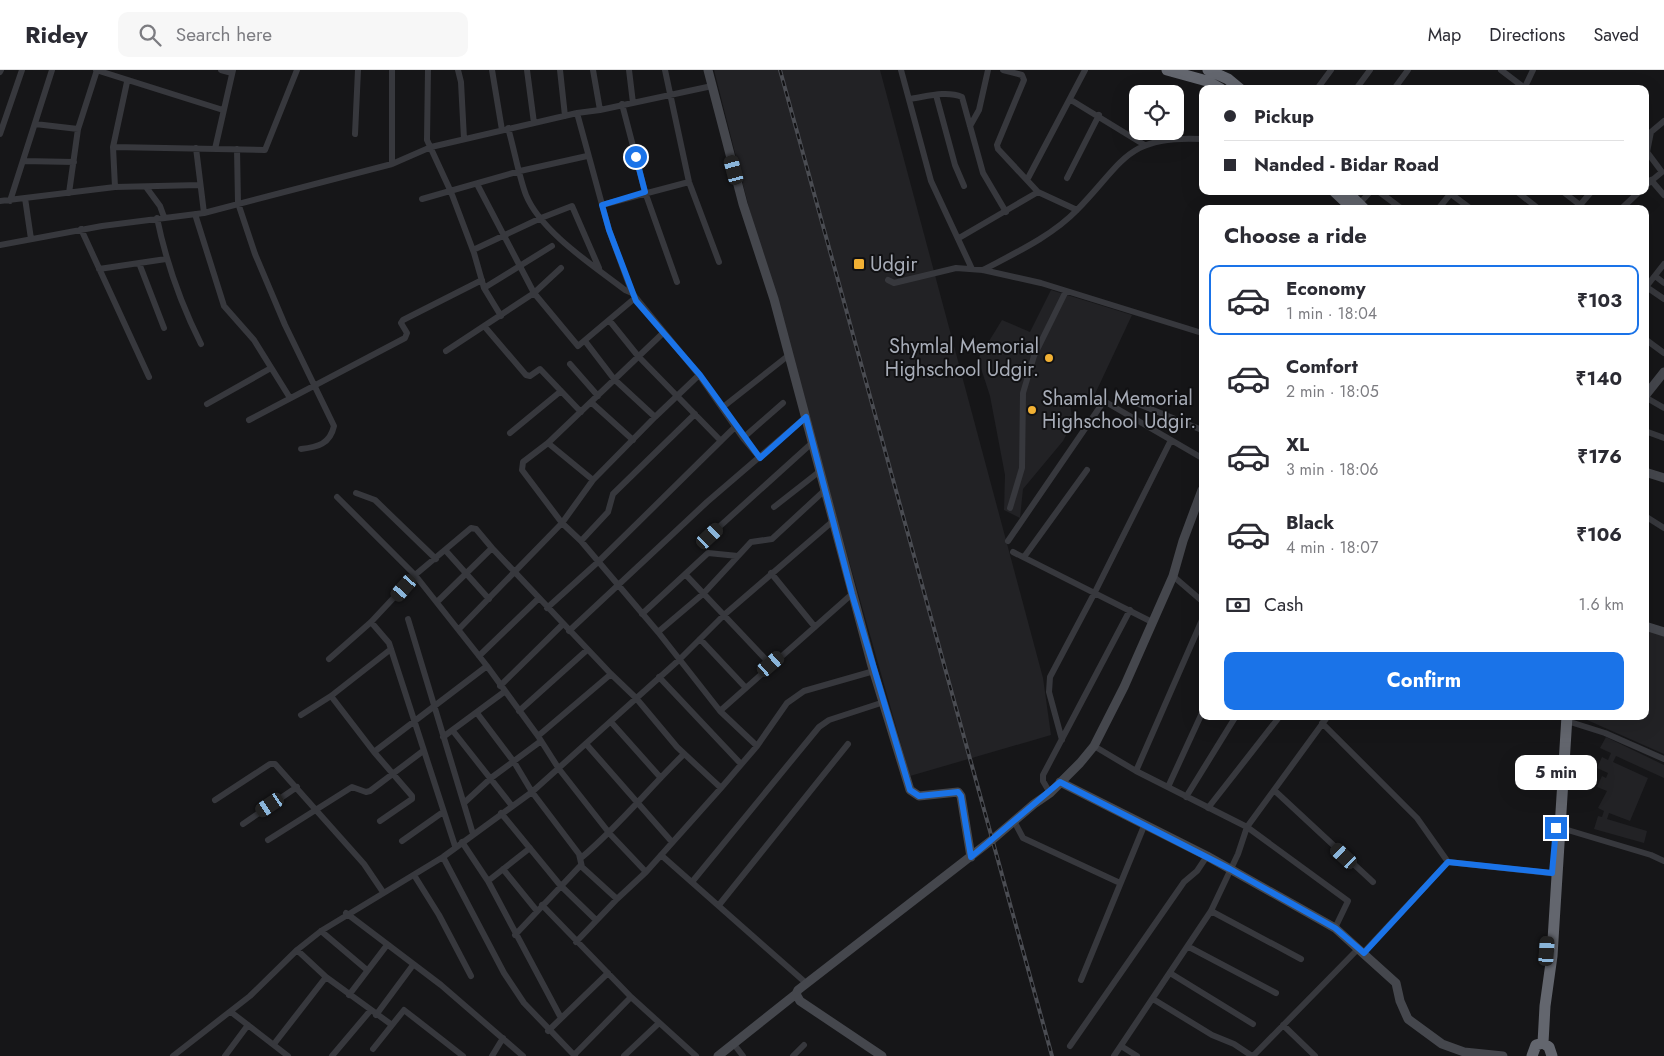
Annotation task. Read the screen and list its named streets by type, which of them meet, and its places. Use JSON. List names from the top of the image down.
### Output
{
  "places": {
    "transit": ["Udgir"],
    "other": ["Shymlal Memorial Highschool Udgir.", "Shamlal Memorial Highschool Udgir."]
  },
  "page": {
    "header": "Ridey",
    "search": "Search here",
    "nav": ["Map", "Directions", "Saved"],
    "banner": ["Pickup", "Nanded - Bidar Road"],
    "heading": "Choose a ride",
    "list": [
      {
        "name": "Economy",
        "note": "1 min · 18:04",
        "value": "₹103"
      },
      {
        "name": "Comfort",
        "note": "2 min · 18:05",
        "value": "₹140"
      },
      {
        "name": "XL",
        "note": "3 min · 18:06",
        "value": "₹176"
      },
      {
        "name": "Black",
        "note": "4 min · 18:07",
        "value": "₹106"
      }
    ],
    "pay": ["Cash", "1.6 km"],
    "buttons": "Confirm",
    "bubble": "5 min"
  }
}
